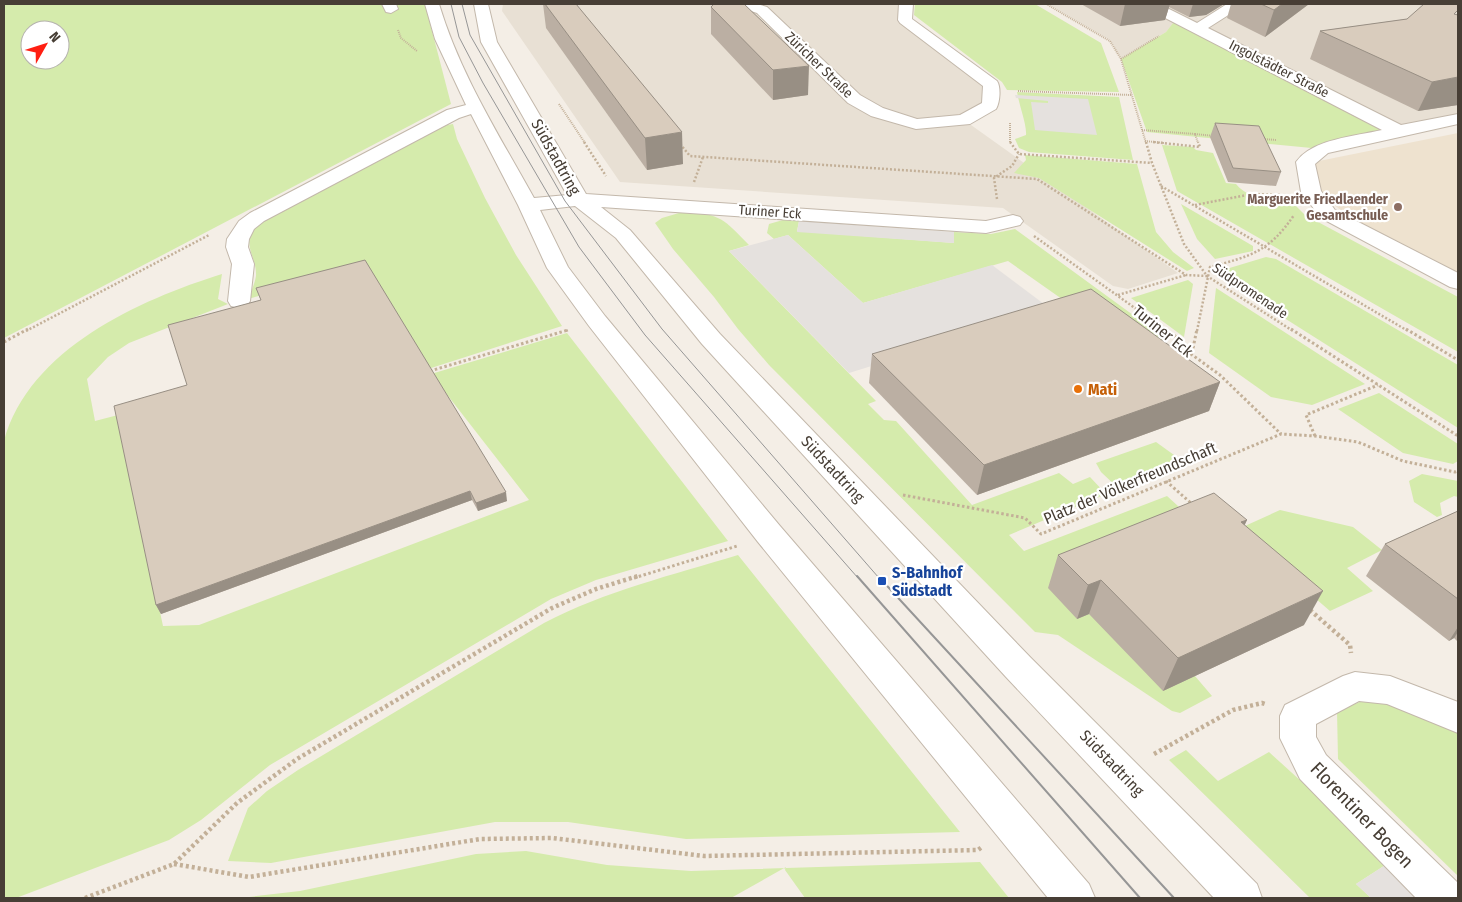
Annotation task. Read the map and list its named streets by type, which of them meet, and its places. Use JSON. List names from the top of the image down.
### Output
{
  "streets": {
    "street": [
      "Züricher Straße",
      "Ingolstädter Straße",
      "Südstadtring",
      "Turiner Eck",
      "Florentiner Bogen"
    ],
    "path": ["Südpromenade", "Platz der Völkerfreundschaft"]
  },
  "crossings": [
    ["Südstadtring", "Turiner Eck"],
    ["Turiner Eck", "Platz der Völkerfreundschaft"]
  ],
  "places": {
    "other": ["Marguerite Friedlaender Gesamtschule", "Mati"],
    "transit": ["S-Bahnhof Südstadt"]
  },
  "north": "top right"
}
